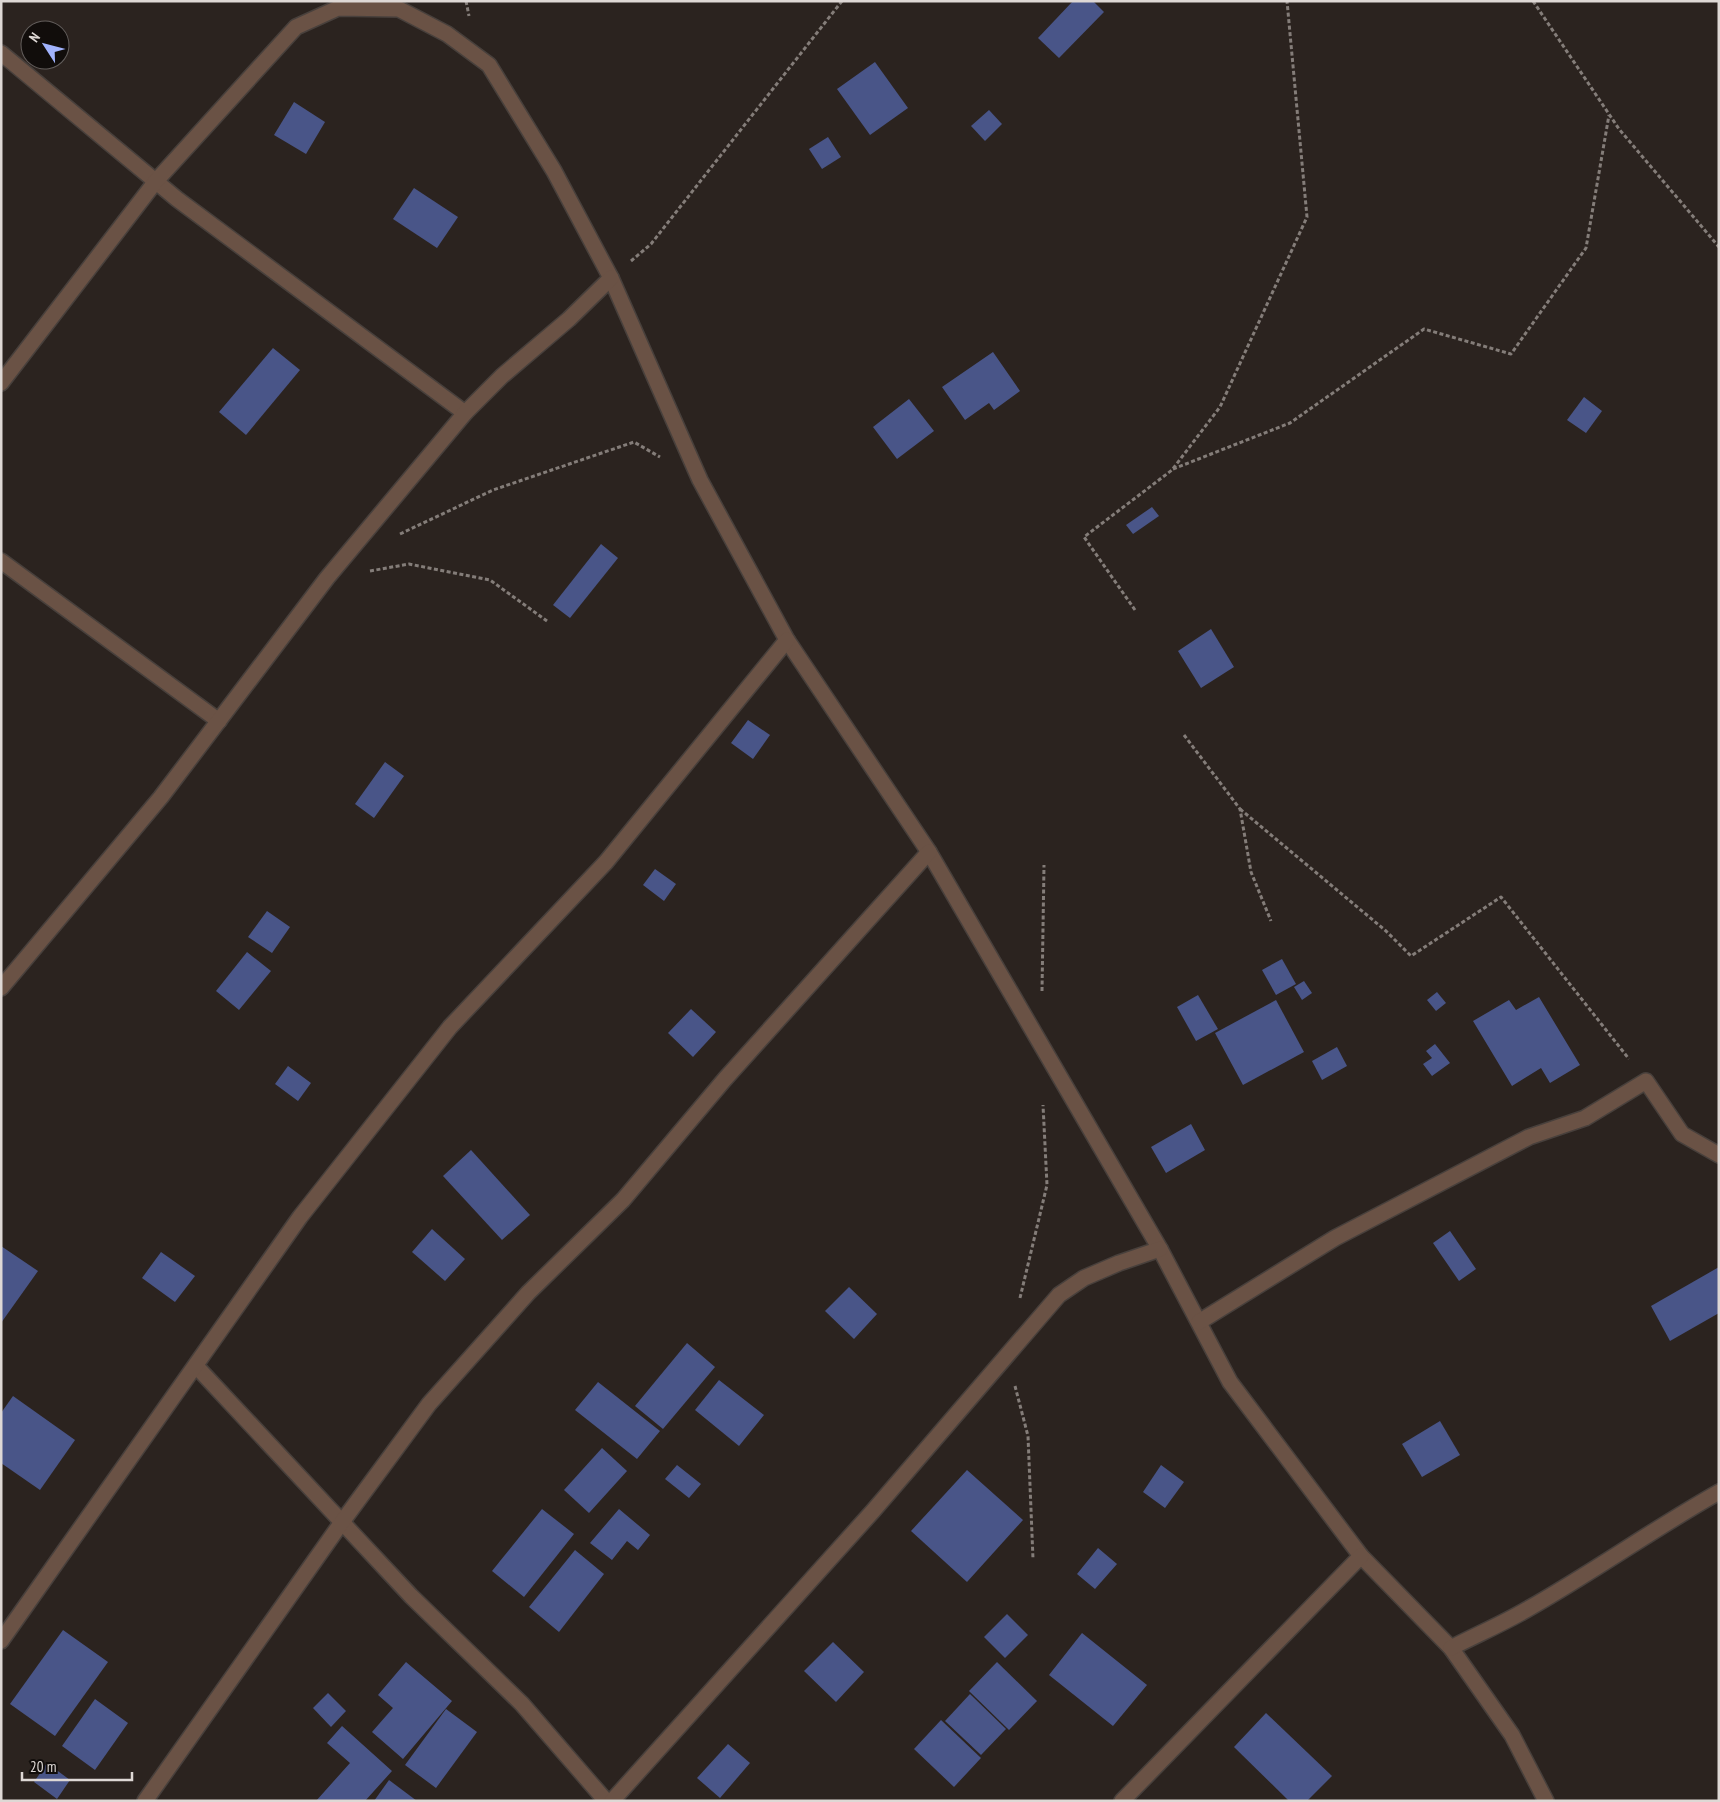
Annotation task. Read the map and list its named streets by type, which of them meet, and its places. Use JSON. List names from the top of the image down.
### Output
{
  "scale_bar": "20 m",
  "north": "top left"
}
